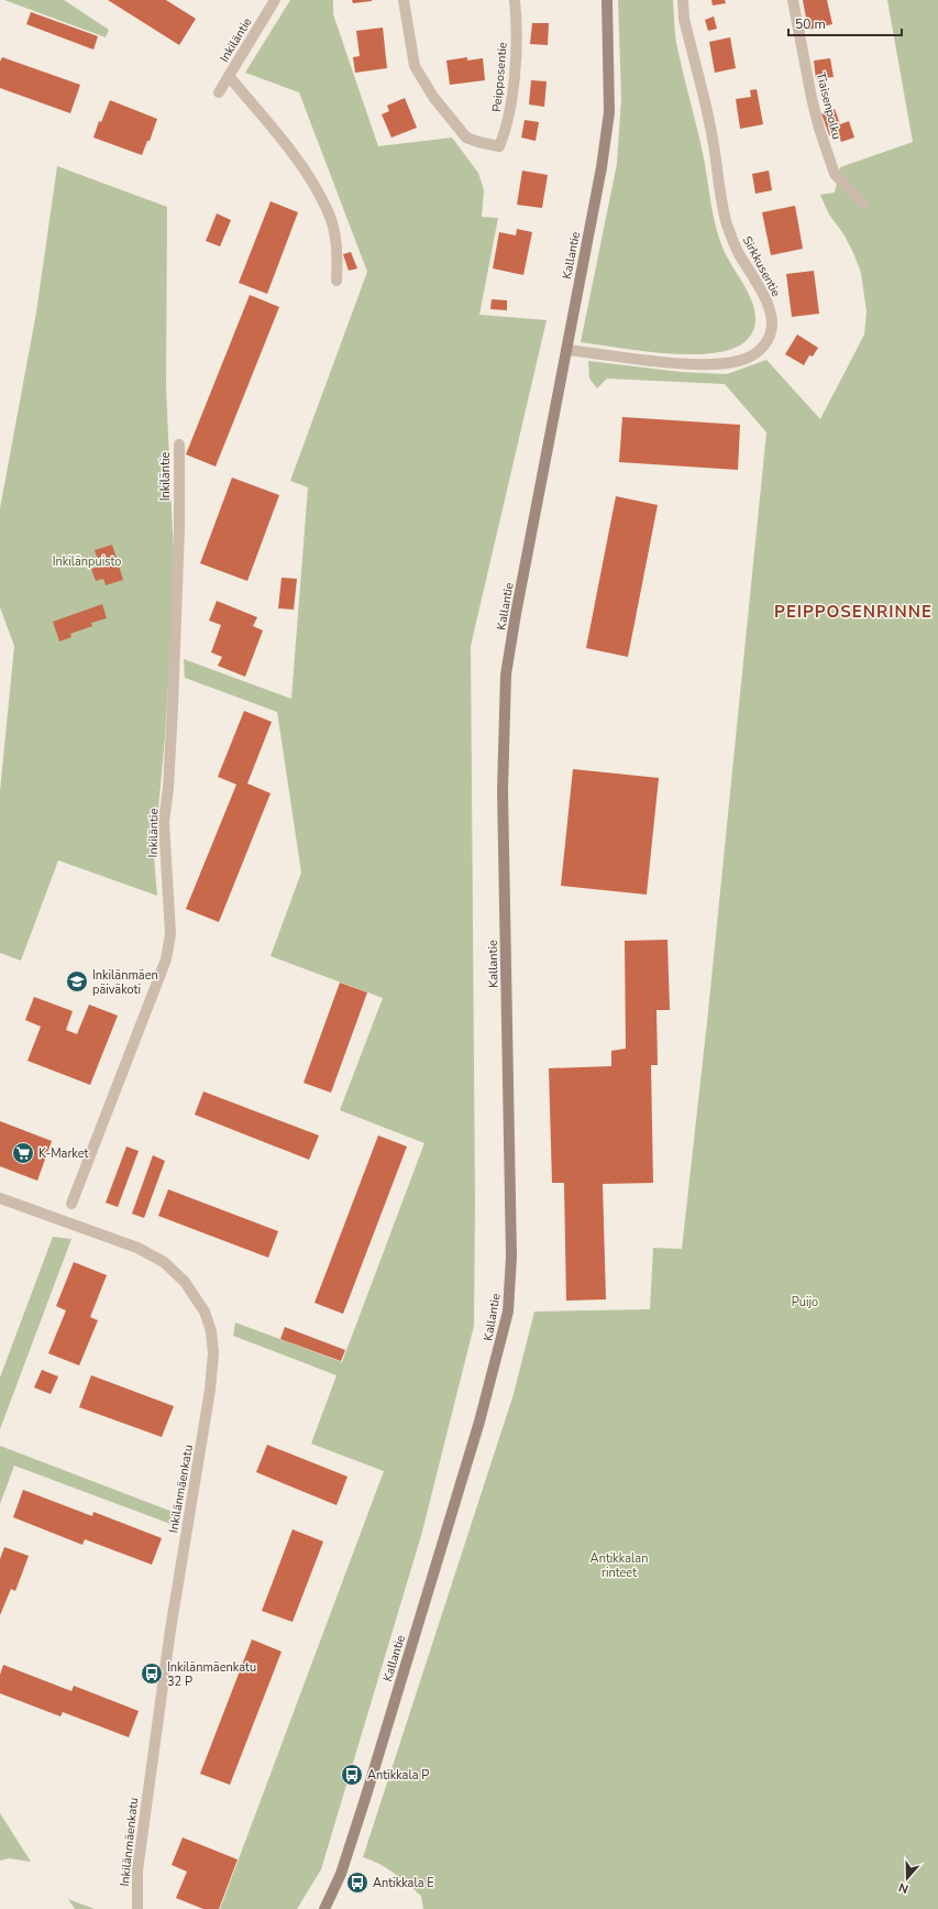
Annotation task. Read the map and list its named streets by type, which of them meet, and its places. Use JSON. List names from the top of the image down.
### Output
{
  "streets": {
    "main road": ["Kallantie"],
    "street": [
      "Inkiläntie",
      "Peipposentie",
      "Tiaisenpolku",
      "Sirkkusentie",
      "Inkilänmäenkatu"
    ]
  },
  "crossings": [
    ["Kallantie", "Sirkkusentie"]
  ],
  "districts": ["PEIPPOSENRINNE"],
  "parks": ["Inkilänpuisto", "Puijo", "Antikkalan rinteet"],
  "places": {
    "school or university": ["Inkilänmäen päiväkoti"],
    "supermarket": ["K-Market"],
    "bus stop": ["Inkilänmäenkatu 32 P", "Antikkala P", "Antikkala E"]
  },
  "scale_bar": "50 m",
  "north": "bottom"
}
